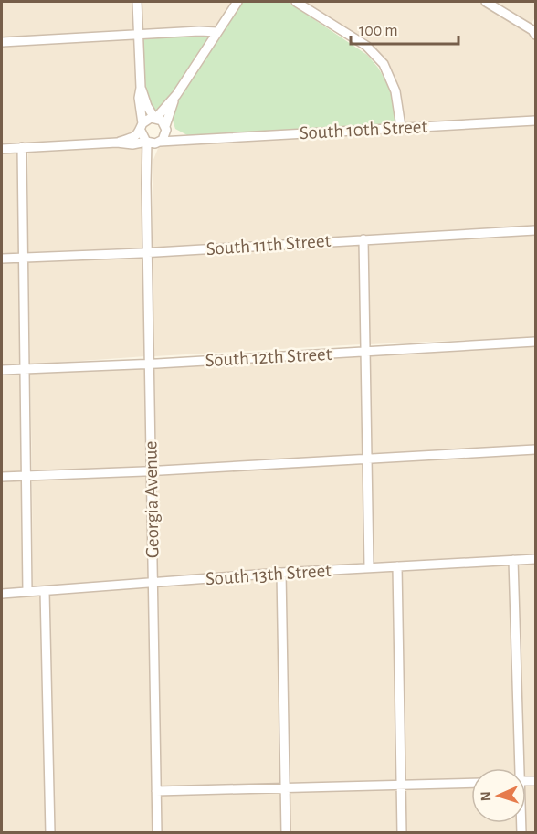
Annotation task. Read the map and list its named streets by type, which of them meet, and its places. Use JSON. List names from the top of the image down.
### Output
{
  "streets": {
    "street": [
      "South 10th Street",
      "South 11th Street",
      "South 12th Street",
      "Georgia Avenue",
      "South 13th Street"
    ]
  },
  "crossings": [
    ["South 10th Street", "Georgia Avenue"],
    ["South 11th Street", "Georgia Avenue"],
    ["South 12th Street", "Georgia Avenue"],
    ["Georgia Avenue", "South 13th Street"]
  ],
  "scale_bar": "100 m",
  "north": "left"
}
